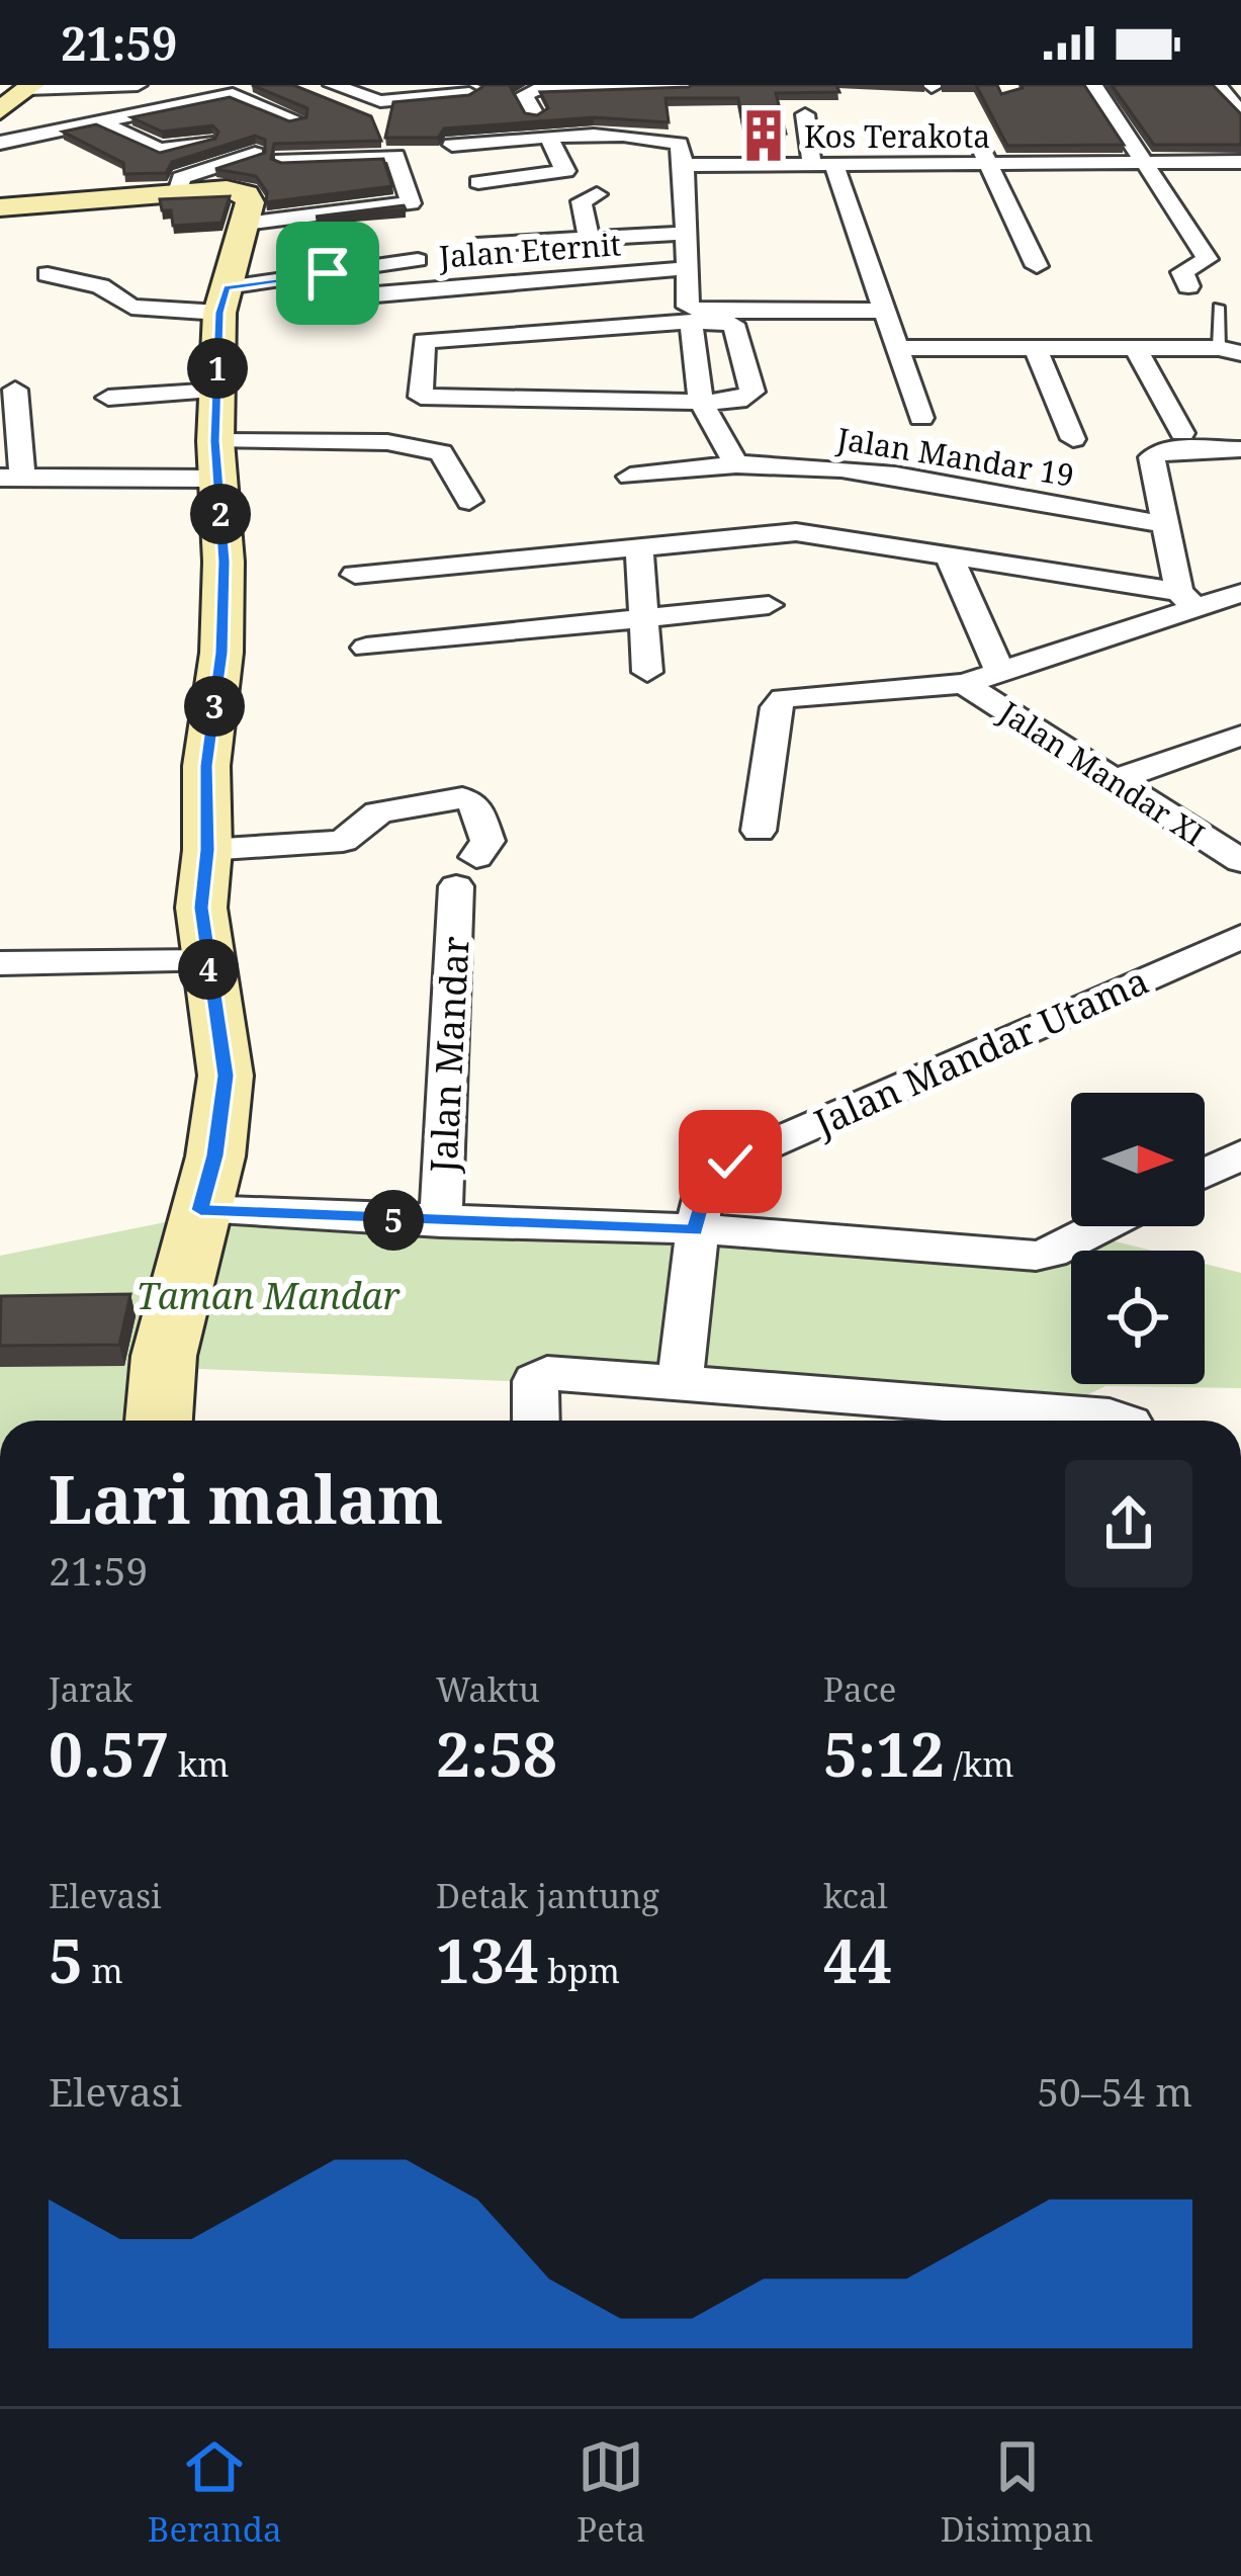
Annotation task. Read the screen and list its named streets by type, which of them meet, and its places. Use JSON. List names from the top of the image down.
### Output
{
  "streets": {
    "street": [
      "Jalan Eternit",
      "Jalan Mandar 19",
      "Jalan Mandar XI",
      "Jalan Mandar Utama",
      "Jalan Mandar"
    ]
  },
  "parks": ["Taman Mandar"],
  "places": {
    "building": ["Kos Terakota"]
  },
  "north": "right",
  "page": {
    "status": "21:59",
    "pins": [
      "1",
      "2",
      "3",
      "4",
      "5"
    ],
    "heading": ["Lari malam", "21:59"],
    "stats": [
      ["Jarak", "0.57 km"],
      ["Waktu", "2:58"],
      ["Pace", "5:12 /km"],
      ["Elevasi", "5 m"],
      ["Detak jantung", "134 bpm"],
      ["kcal", "44"]
    ],
    "chart": ["Elevasi", "50–54 m"],
    "tabs": ["Beranda", "Peta", "Disimpan"]
  }
}
